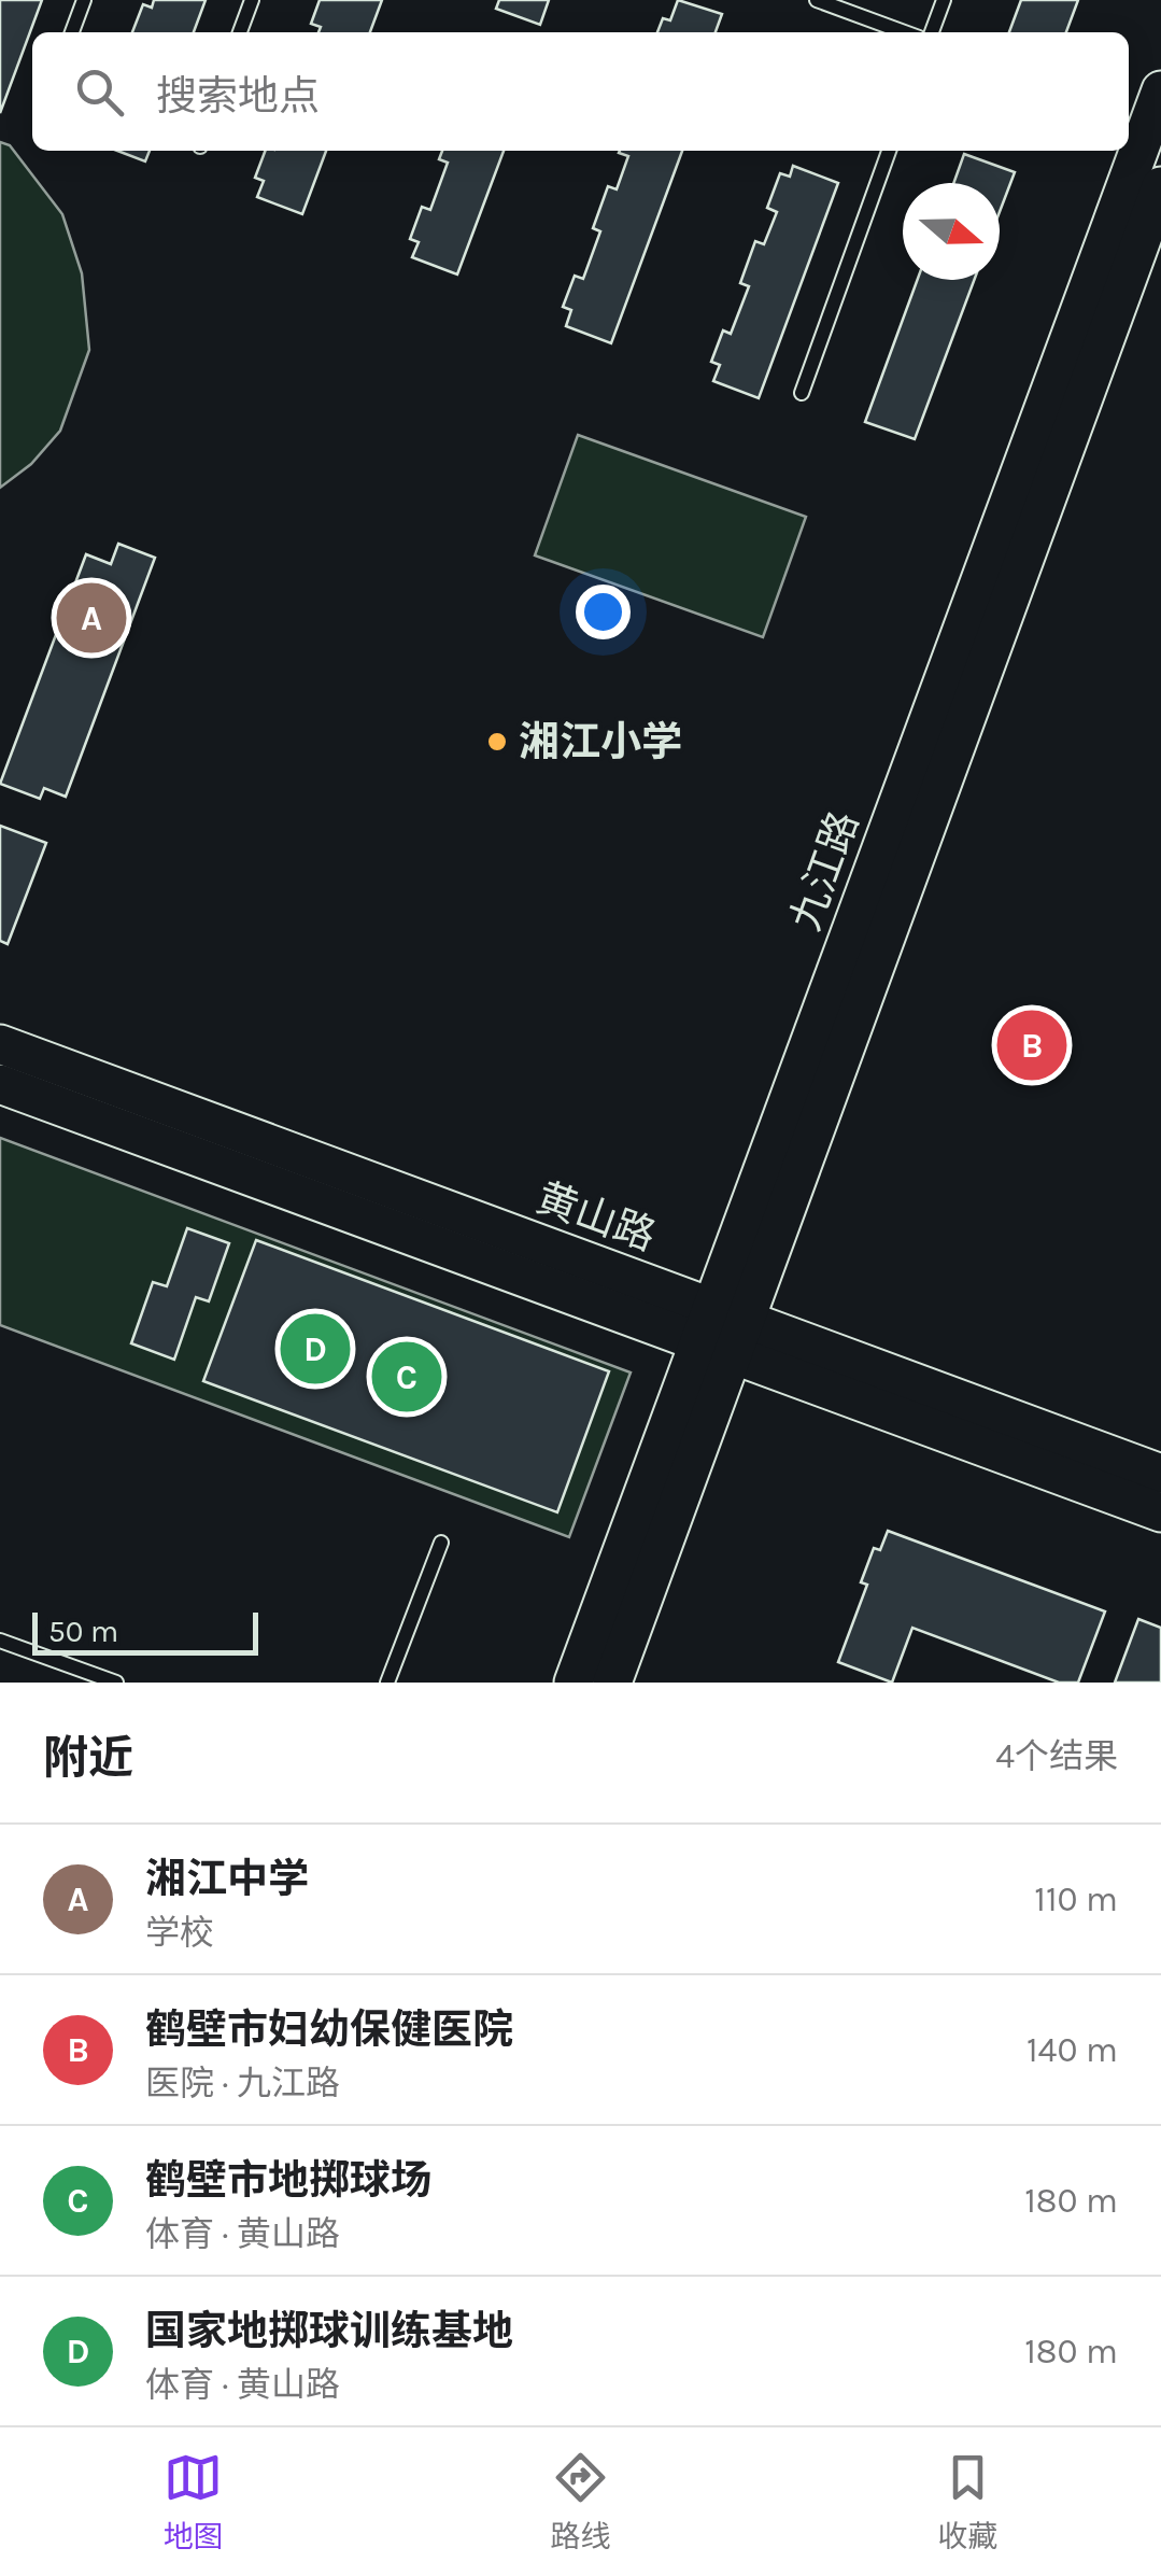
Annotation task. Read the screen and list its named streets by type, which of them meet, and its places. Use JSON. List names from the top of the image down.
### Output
{
  "streets": {
    "street": ["九江路", "黄山路"]
  },
  "crossings": [
    ["九江路", "黄山路"]
  ],
  "places": ["湘江小学"],
  "scale_bar": "50 m",
  "north": "right",
  "page": {
    "search": "搜索地点",
    "pins": [
      "A",
      "B",
      "D",
      "C"
    ],
    "scale": "50 m",
    "heading": ["附近", "4个结果"],
    "list": [
      {
        "mark": "A",
        "name": "湘江中学",
        "note": "学校",
        "value": "110 m"
      },
      {
        "mark": "B",
        "name": "鹤壁市妇幼保健医院",
        "note": "医院 · 九江路",
        "value": "140 m"
      },
      {
        "mark": "C",
        "name": "鹤壁市地掷球场",
        "note": "体育 · 黄山路",
        "value": "180 m"
      },
      {
        "mark": "D",
        "name": "国家地掷球训练基地",
        "note": "体育 · 黄山路",
        "value": "180 m"
      }
    ],
    "nav": ["地图", "路线", "收藏"]
  }
}
